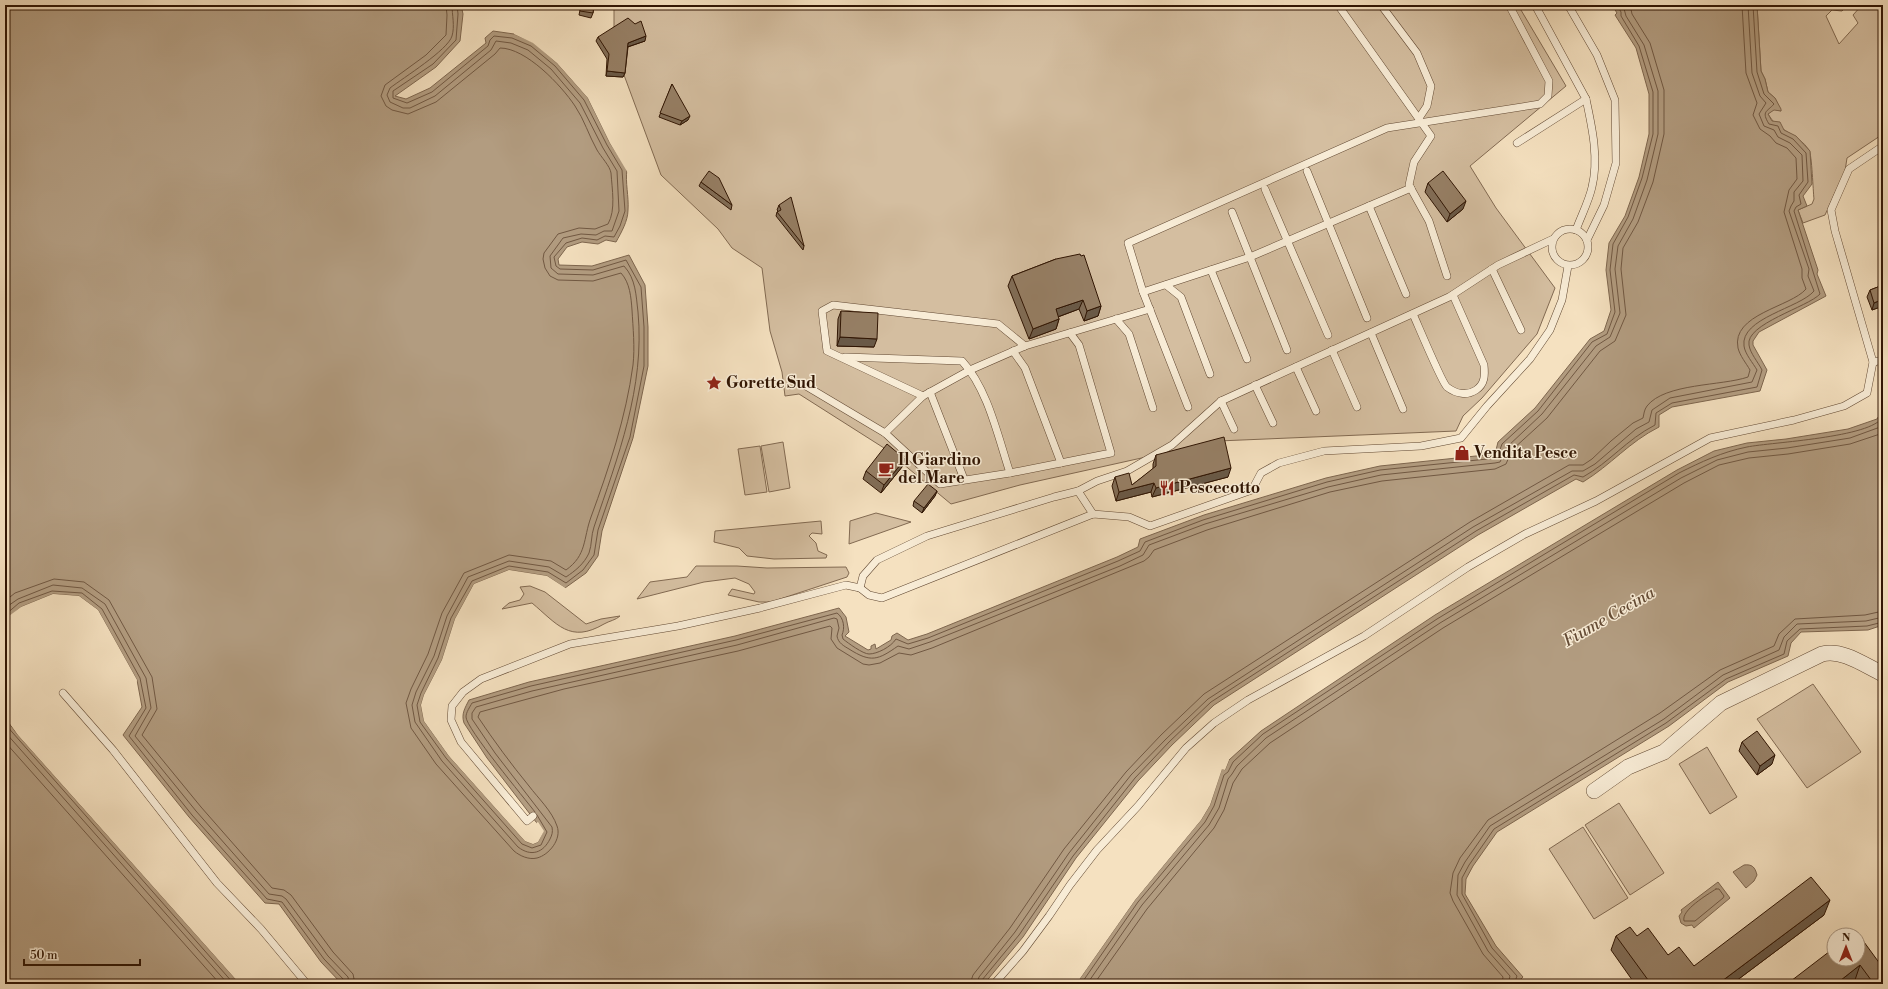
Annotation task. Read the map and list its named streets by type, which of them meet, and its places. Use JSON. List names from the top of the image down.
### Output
{
  "water": ["Fiume Cecina"],
  "places": {
    "place": ["Gorette Sud"],
    "shop": ["Vendita Pesce"],
    "cafe": ["Il Giardino del Mare"],
    "restaurant": ["Pescecotto"]
  },
  "scale_bar": "50 m",
  "north": "top"
}
